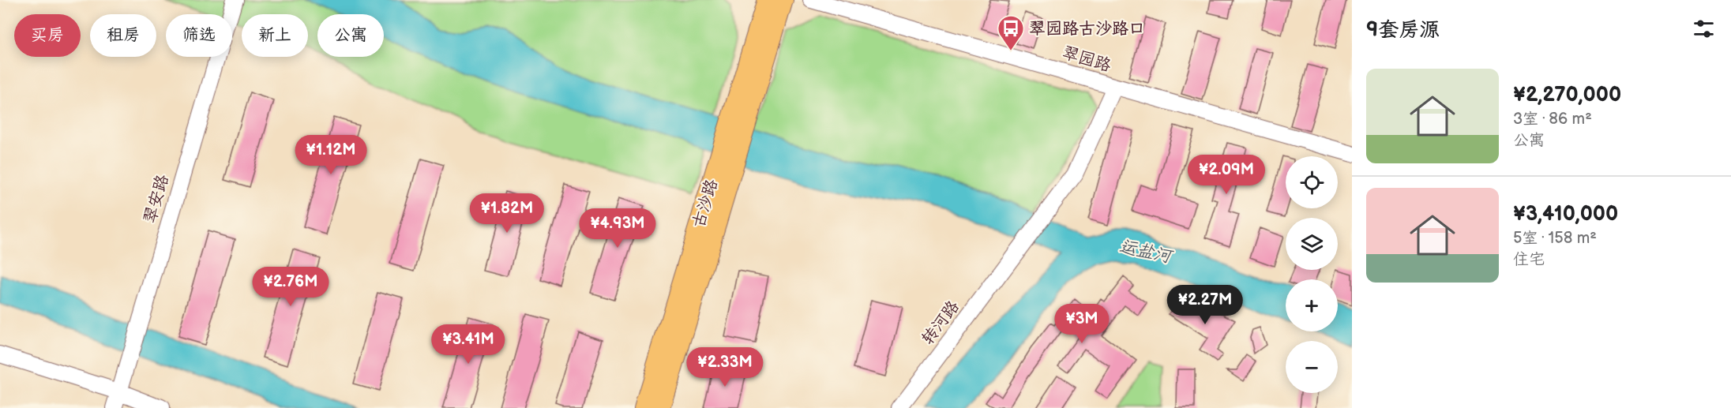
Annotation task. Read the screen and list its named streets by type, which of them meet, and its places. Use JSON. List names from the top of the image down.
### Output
{
  "streets": {
    "main road": ["古沙路"],
    "street": ["翠园路", "翠安路", "转河路"]
  },
  "crossings": [
    ["翠园路", "转河路"]
  ],
  "water": ["运盐河"],
  "places": {
    "bus stop": ["翠园路古沙路口"]
  },
  "page": {
    "heading": "9套房源",
    "chip": [
      "买房",
      "租房",
      "筛选",
      "新上",
      "公寓"
    ],
    "list": [
      {
        "name": "¥2,270,000",
        "note": "3室 · 86 m² · 公寓"
      },
      {
        "name": "¥3,410,000",
        "note": "5室 · 158 m² · 住宅"
      }
    ],
    "price": [
      "¥1.12M",
      "¥2.09M",
      "¥1.82M",
      "¥4.93M",
      "¥2.76M",
      "¥2.27M",
      "¥3M",
      "¥3.41M",
      "¥2.33M"
    ],
    "map_buttons": ["+", "−"]
  }
}
